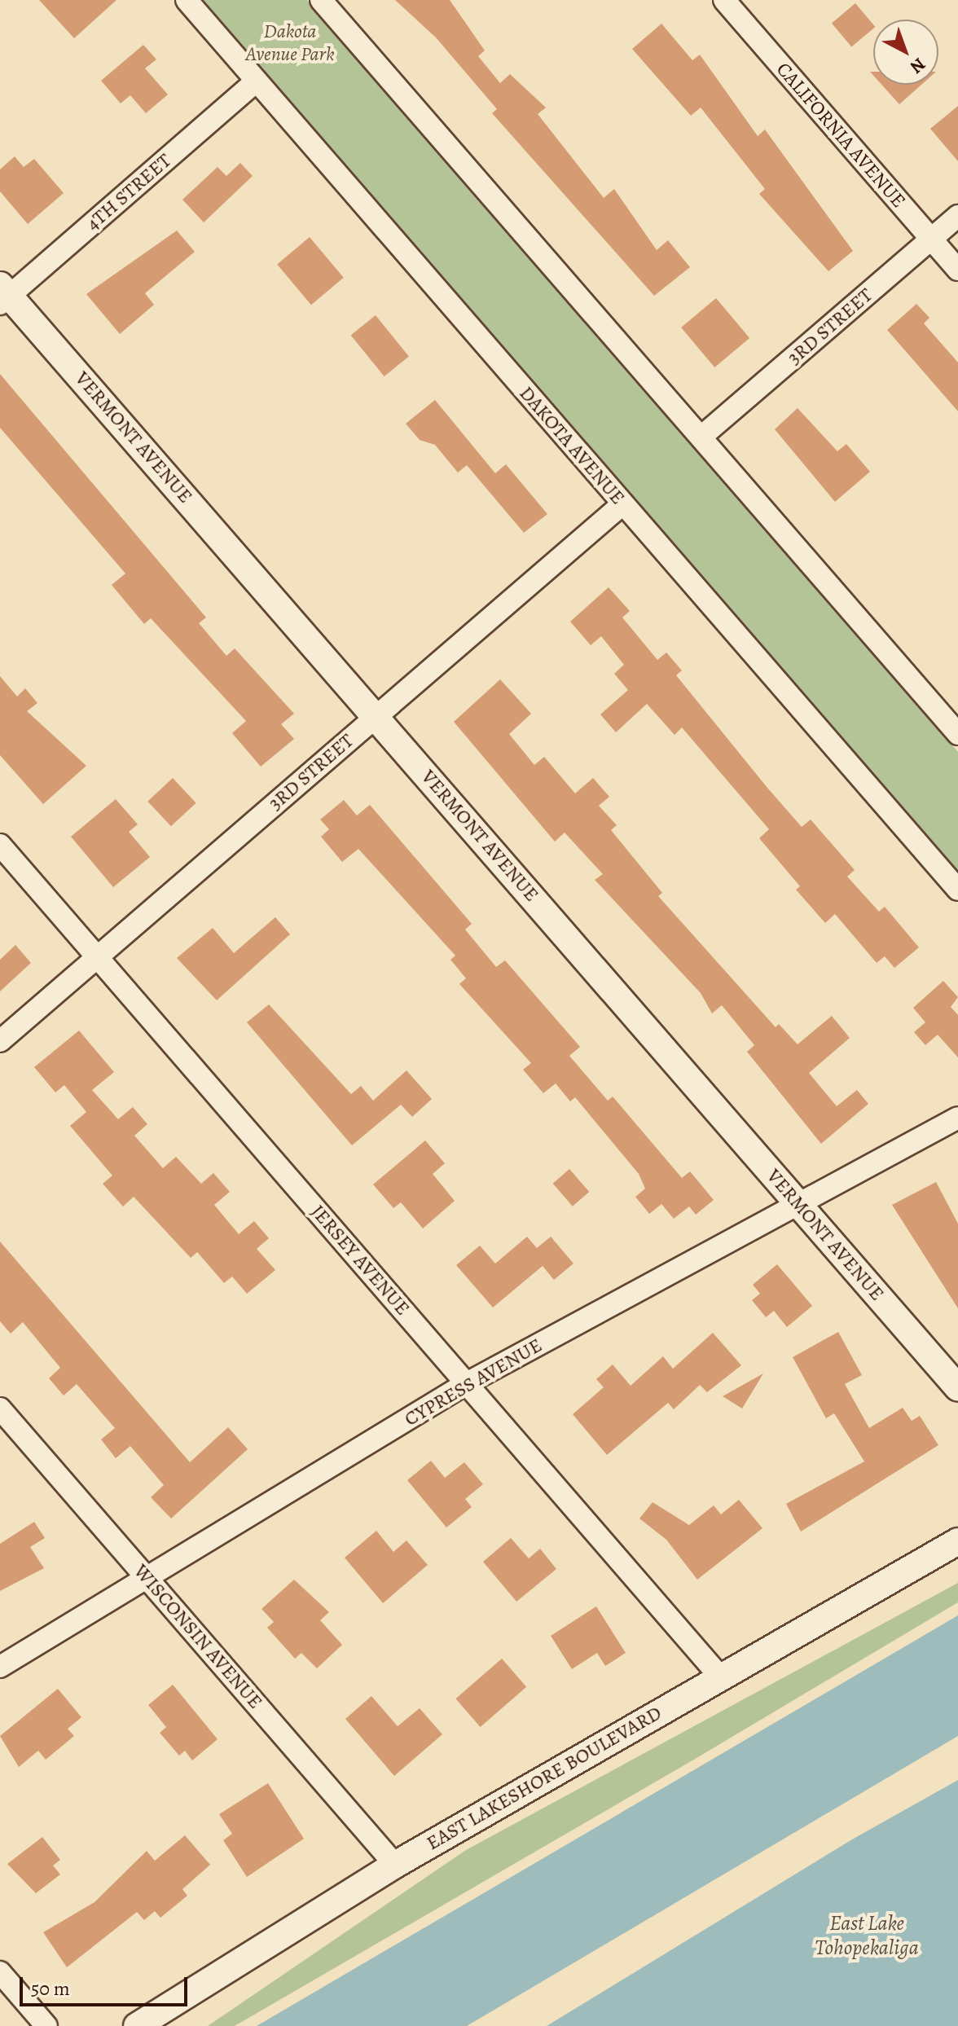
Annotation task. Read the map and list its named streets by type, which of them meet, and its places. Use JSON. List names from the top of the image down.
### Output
{
  "streets": {
    "street": [
      "CALIFORNIA AVENUE",
      "4TH STREET",
      "3RD STREET",
      "VERMONT AVENUE",
      "DAKOTA AVENUE",
      "JERSEY AVENUE",
      "CYPRESS AVENUE",
      "WISCONSIN AVENUE",
      "EAST LAKESHORE BOULEVARD"
    ]
  },
  "crossings": [
    ["CALIFORNIA AVENUE", "3RD STREET"],
    ["4TH STREET", "VERMONT AVENUE"],
    ["4TH STREET", "DAKOTA AVENUE"],
    ["3RD STREET", "VERMONT AVENUE"],
    ["3RD STREET", "DAKOTA AVENUE"],
    ["3RD STREET", "JERSEY AVENUE"],
    ["VERMONT AVENUE", "CYPRESS AVENUE"],
    ["JERSEY AVENUE", "CYPRESS AVENUE"],
    ["JERSEY AVENUE", "EAST LAKESHORE BOULEVARD"],
    ["CYPRESS AVENUE", "WISCONSIN AVENUE"],
    ["WISCONSIN AVENUE", "EAST LAKESHORE BOULEVARD"]
  ],
  "water": ["East Lake Tohopekaliga"],
  "parks": ["Dakota Avenue Park"],
  "scale_bar": "50 m",
  "north": "bottom right"
}
